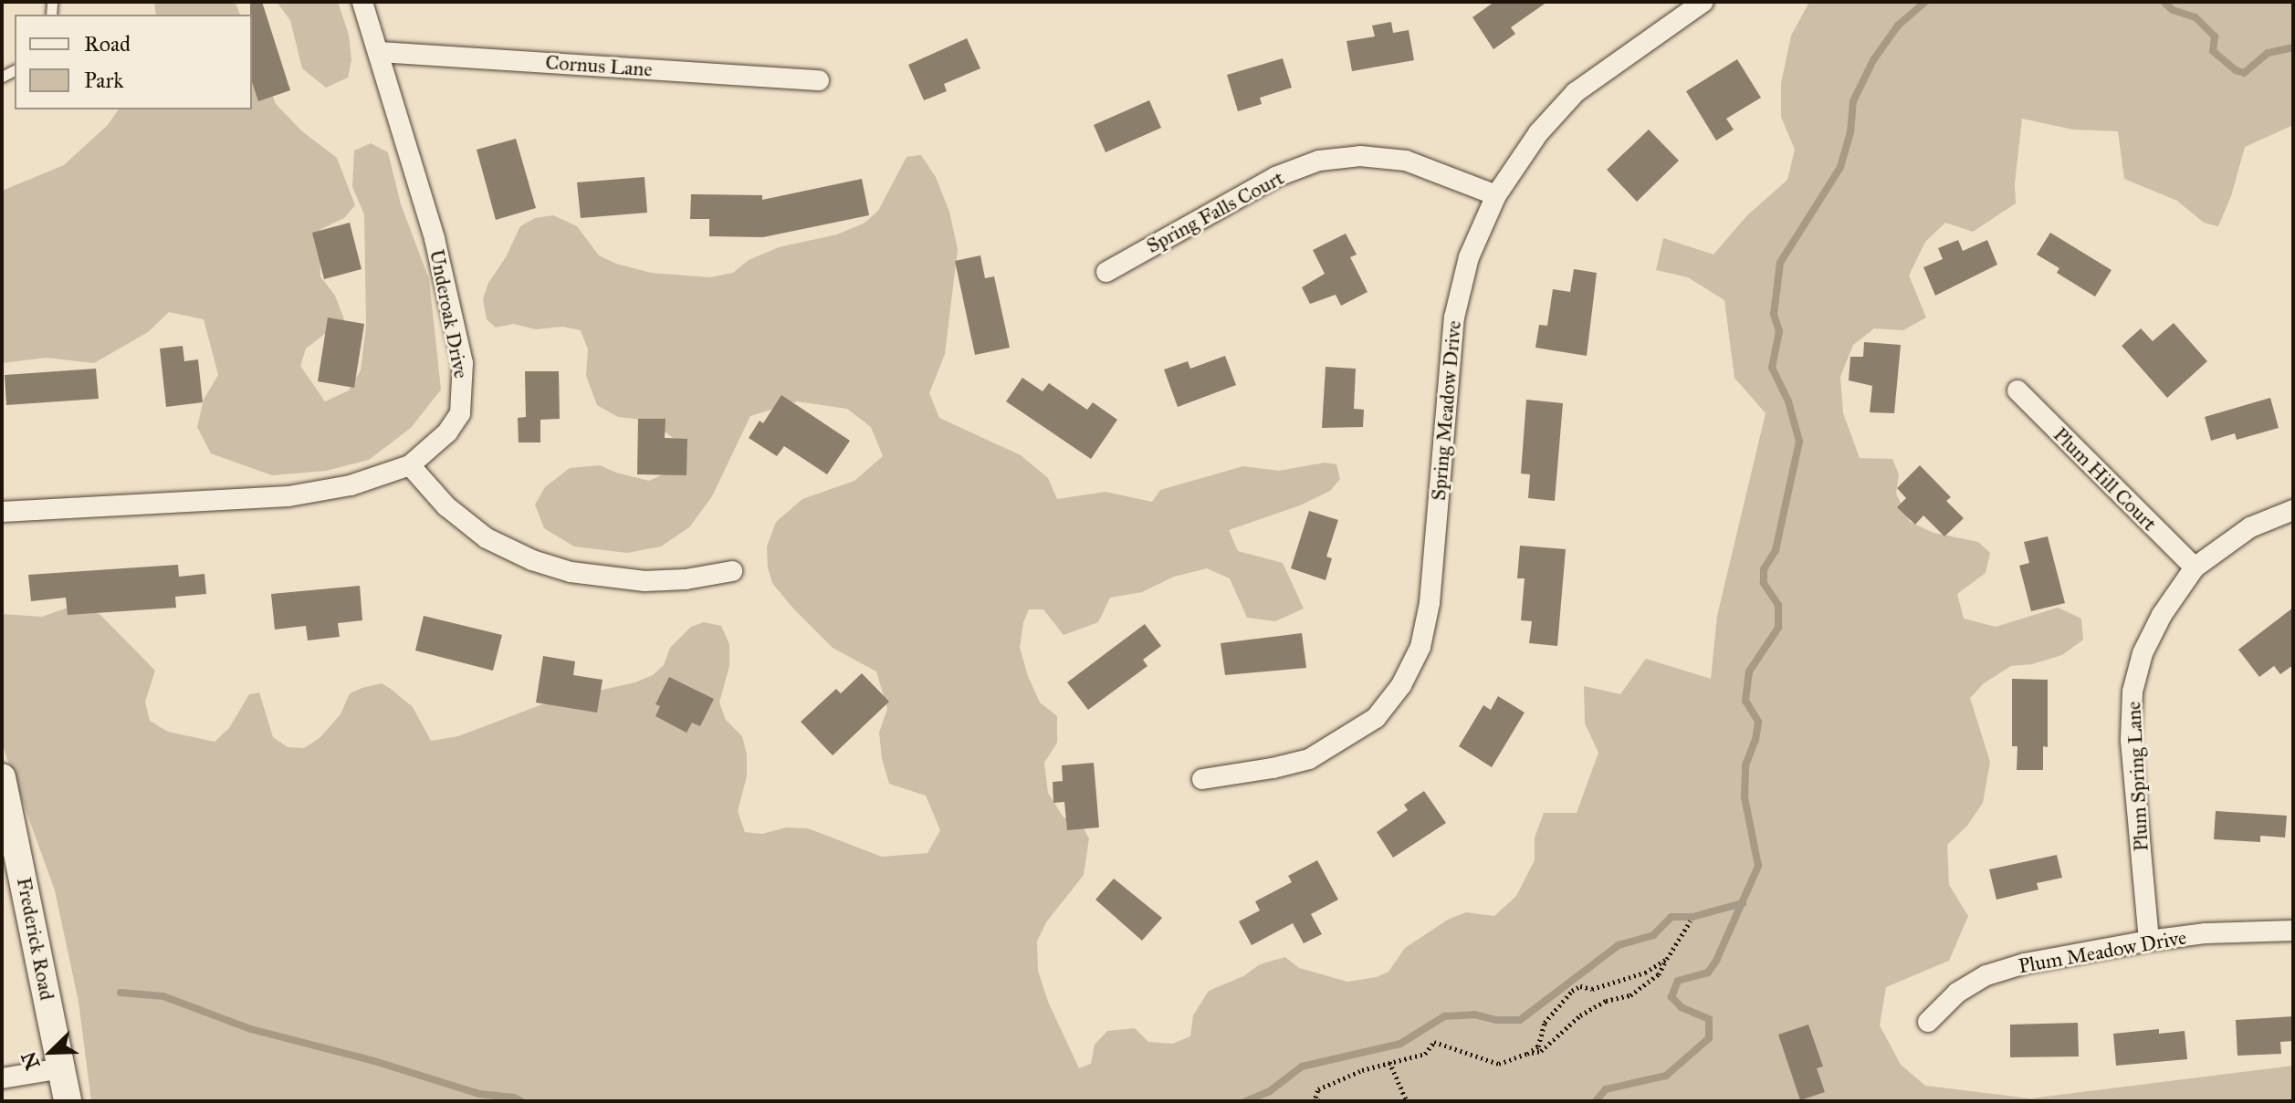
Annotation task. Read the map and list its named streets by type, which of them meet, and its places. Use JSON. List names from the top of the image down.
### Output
{
  "streets": {
    "main road": ["Frederick Road"],
    "street": [
      "Cornus Lane",
      "Spring Falls Court",
      "Underoak Drive",
      "Spring Meadow Drive",
      "Plum Hill Court",
      "Plum Spring Lane",
      "Plum Meadow Drive"
    ]
  },
  "crossings": [
    ["Cornus Lane", "Underoak Drive"],
    ["Spring Falls Court", "Spring Meadow Drive"],
    ["Plum Hill Court", "Plum Spring Lane"],
    ["Plum Spring Lane", "Plum Meadow Drive"]
  ],
  "legend": ["Road", "Park"],
  "north": "bottom left"
}
